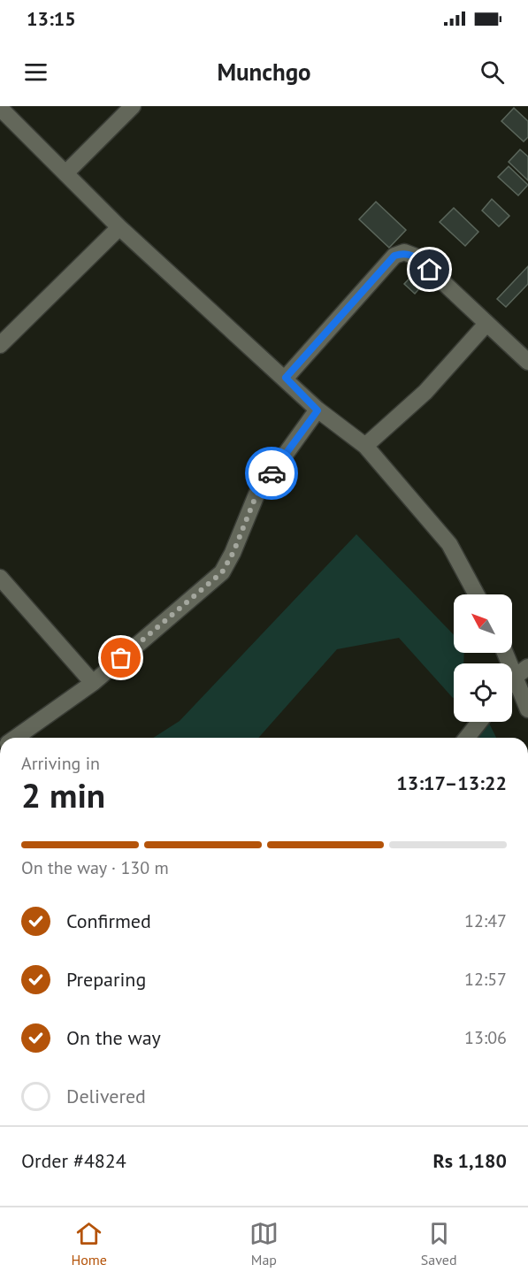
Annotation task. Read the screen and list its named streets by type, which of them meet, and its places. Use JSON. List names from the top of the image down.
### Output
{
  "north": "top left",
  "page": {
    "status": "13:15",
    "header": "Munchgo",
    "heading": ["2 min", "Arriving in", "13:17–13:22"],
    "panel": ["Order #4824", "Rs 1,180"],
    "bar": "On the way · 130 m",
    "list": [
      ["Confirmed", "12:47"],
      ["Preparing", "12:57"],
      ["On the way", "13:06"],
      "Delivered"
    ],
    "tabs": ["Home", "Map", "Saved"]
  }
}
